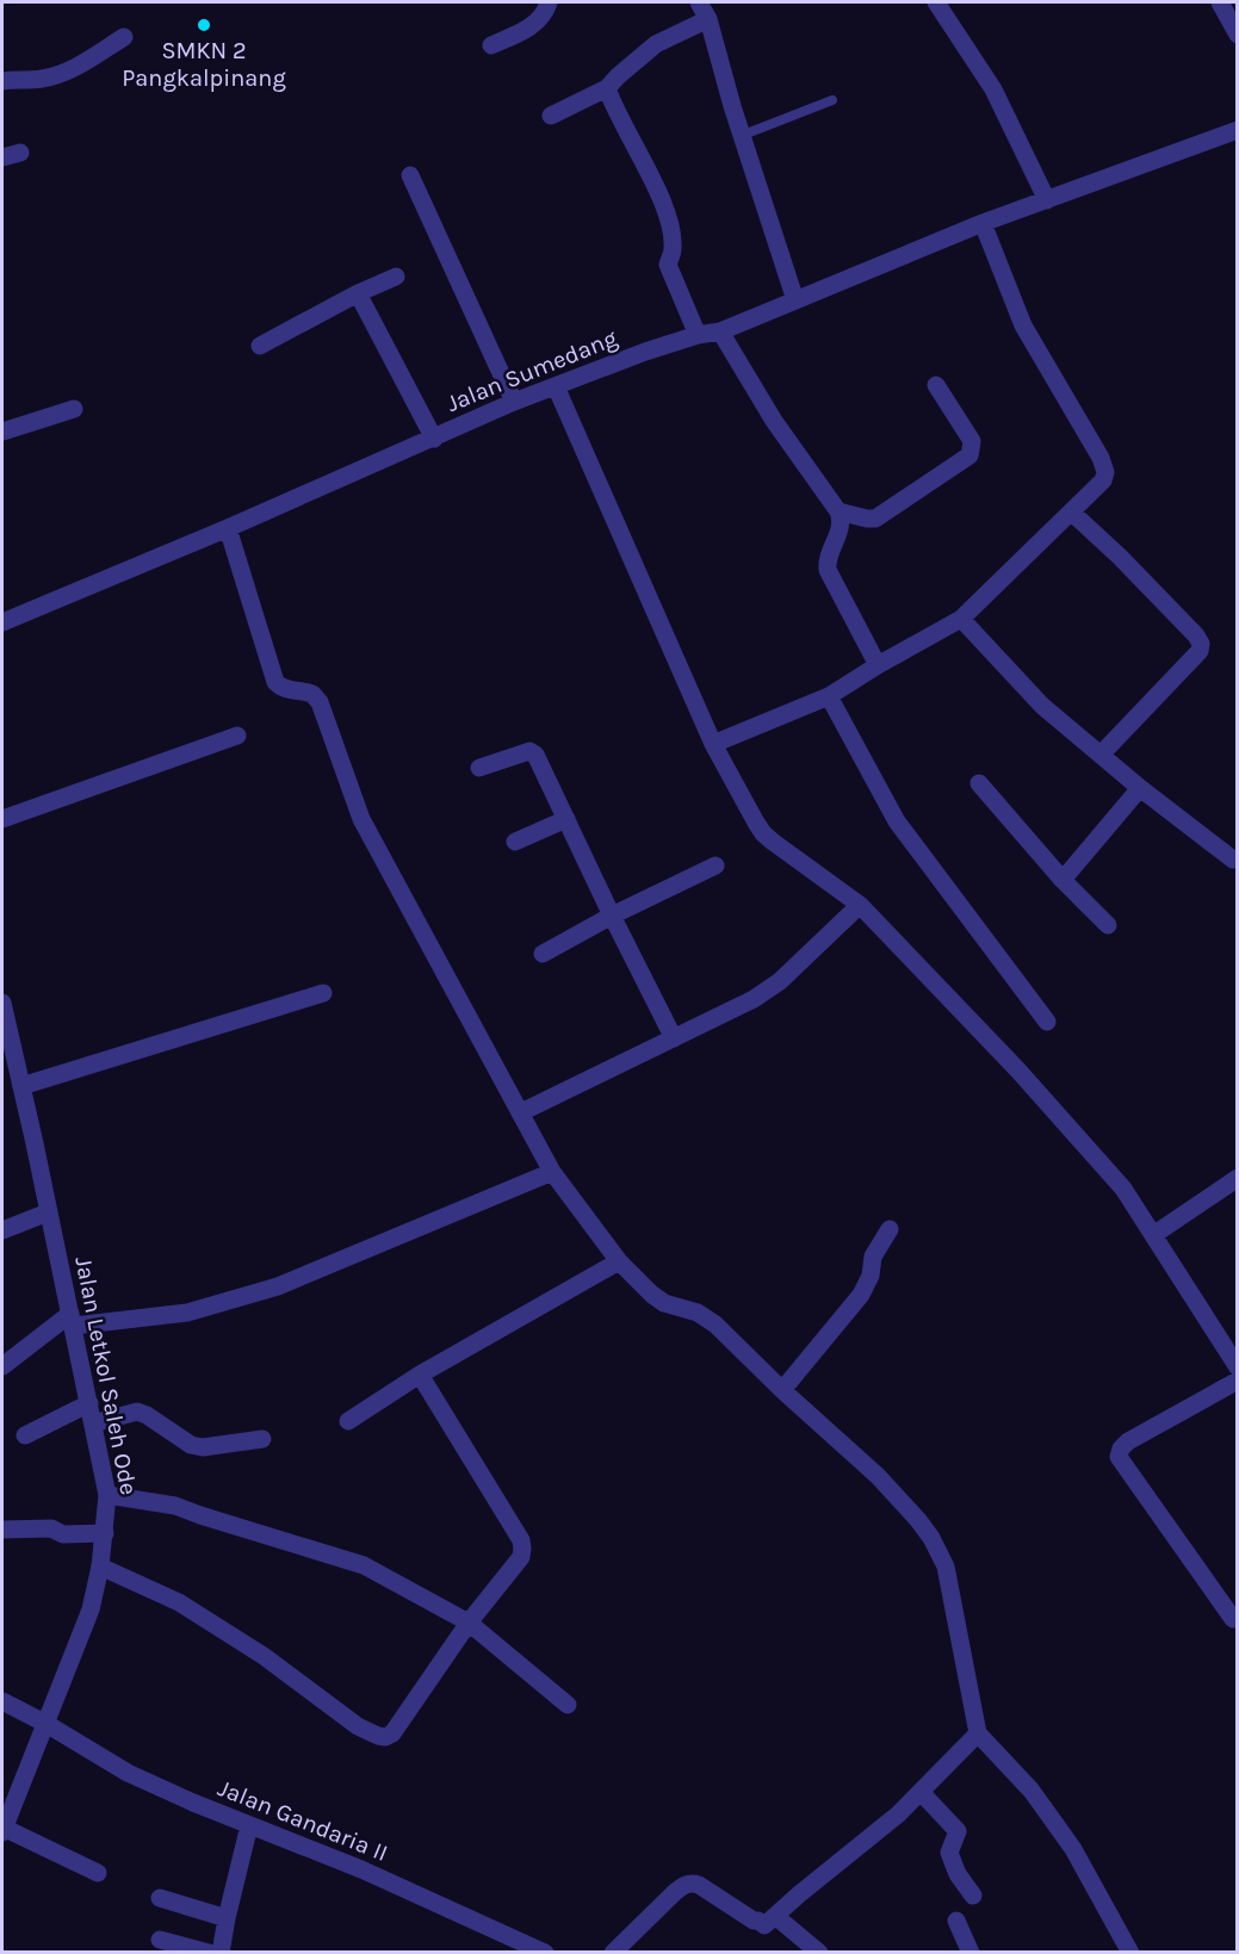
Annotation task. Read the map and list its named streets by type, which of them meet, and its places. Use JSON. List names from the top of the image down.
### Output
{
  "streets": {
    "street": ["Jalan Sumedang", "Jalan Letkol Saleh Ode", "Jalan Gandaria II"]
  },
  "crossings": [
    ["Jalan Letkol Saleh Ode", "Jalan Gandaria II"]
  ],
  "places": ["SMKN 2 Pangkalpinang"]
}
